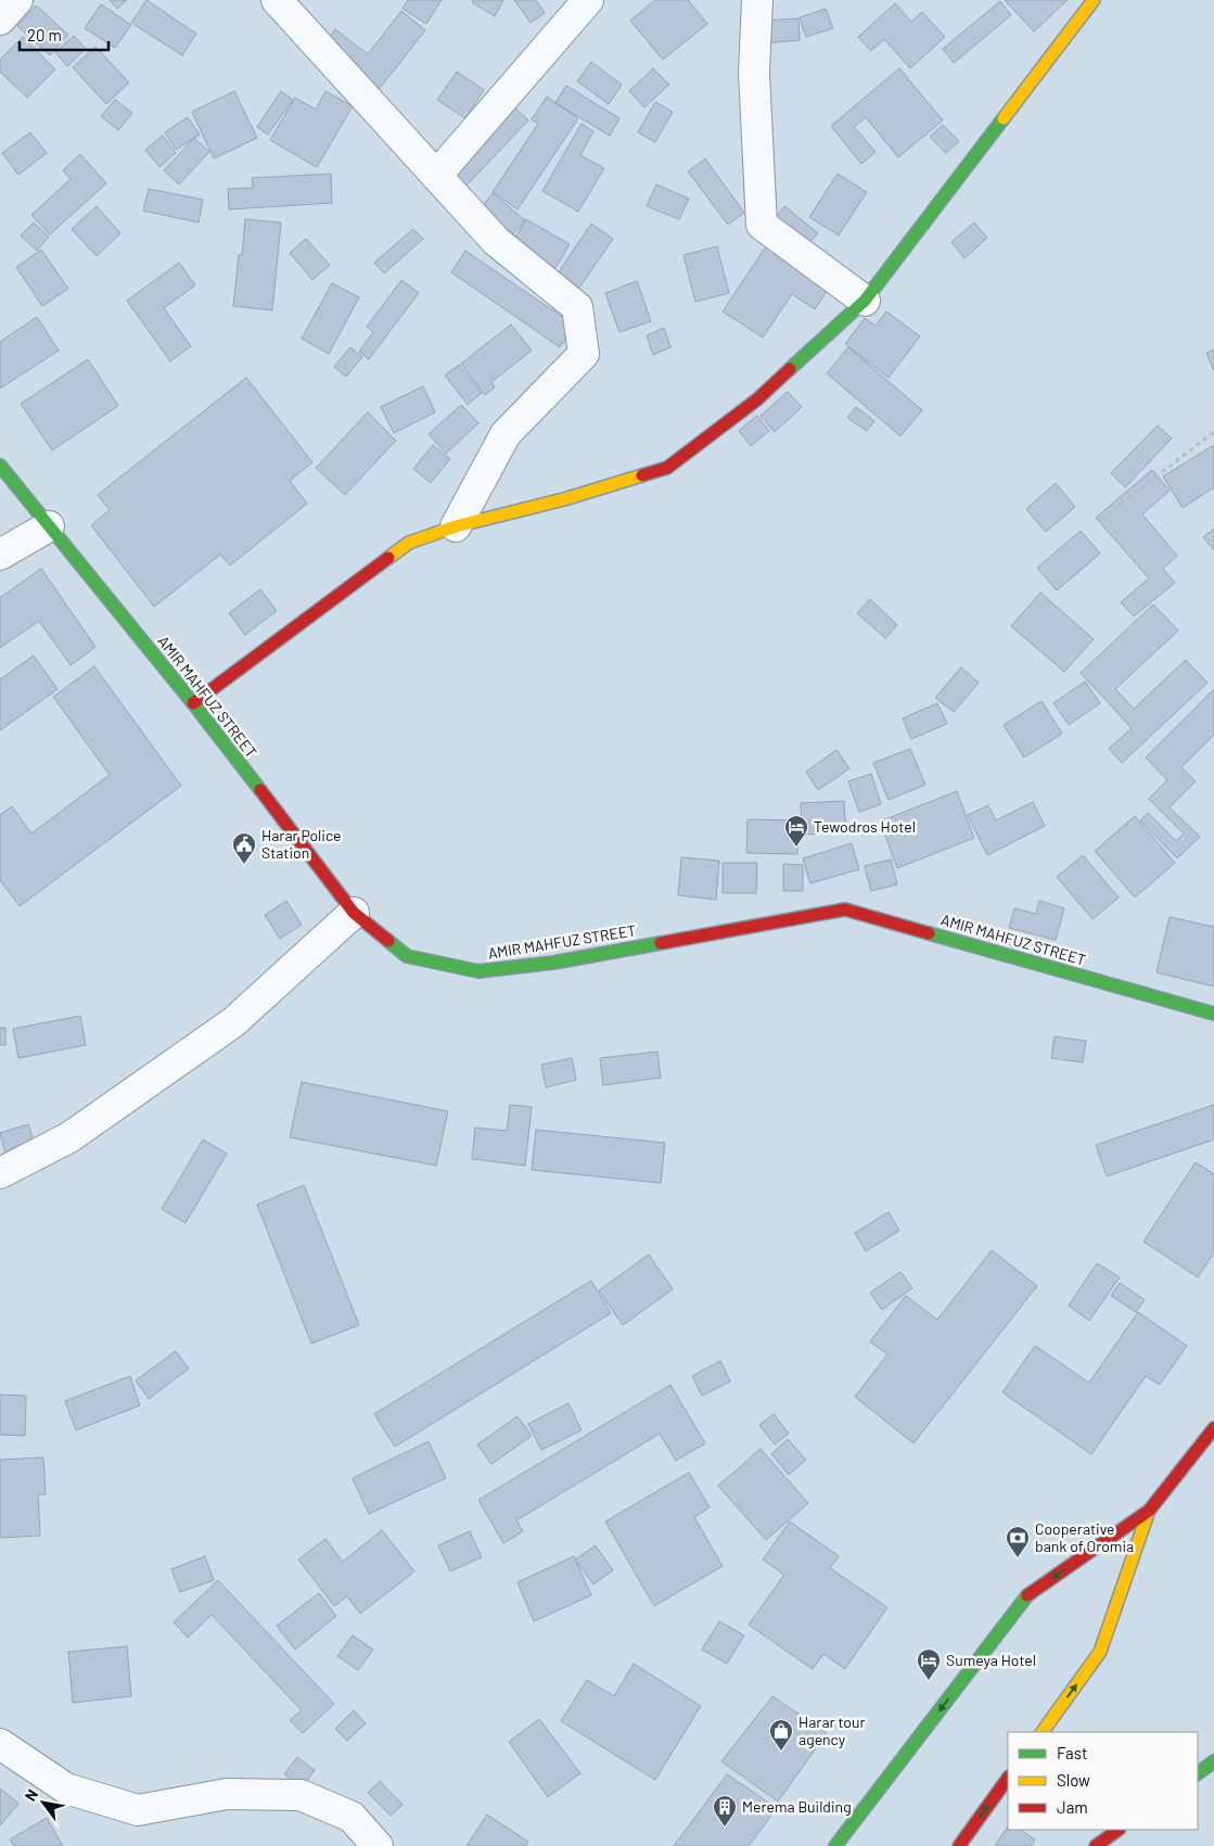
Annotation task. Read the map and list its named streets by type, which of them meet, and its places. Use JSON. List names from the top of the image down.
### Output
{
  "streets": {
    "main road": ["AMIR MAHFUZ STREET"]
  },
  "places": {
    "hotel": ["Tewodros Hotel", "Sumeya Hotel"],
    "public building": ["Harar Police Station"],
    "bank": ["Cooperative bank of Oromia"],
    "shop": ["Harar tour agency"],
    "building": ["Merema Building"]
  },
  "legend": ["Fast", "Slow", "Jam"],
  "scale_bar": "20 m",
  "north": "top left"
}
